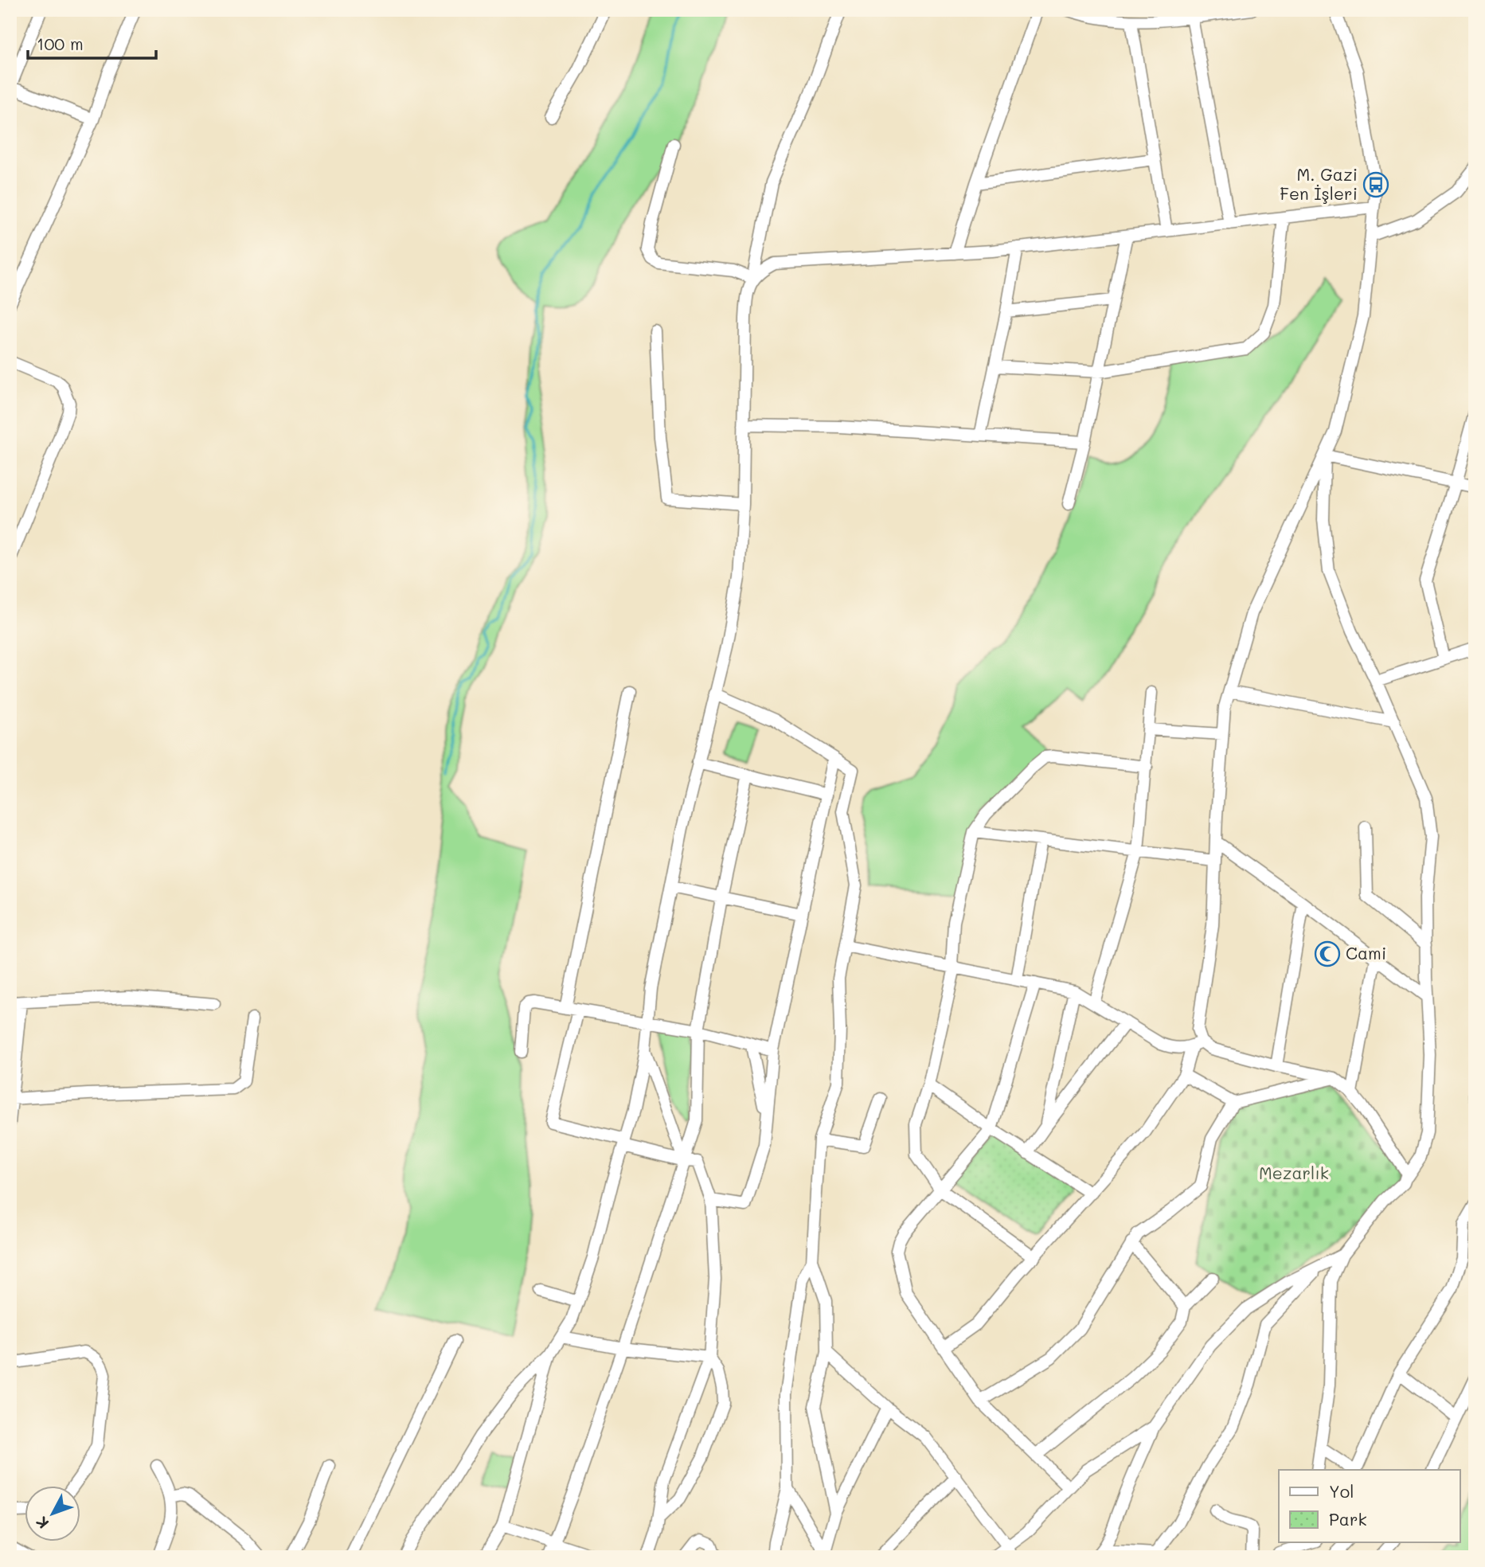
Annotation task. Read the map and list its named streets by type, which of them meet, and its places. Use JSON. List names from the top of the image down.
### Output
{
  "parks": ["Mezarlık"],
  "places": {
    "bus stop": ["M. Gazi Fen İşleri"],
    "mosque": ["Cami"]
  },
  "legend": ["Yol", "Park"],
  "scale_bar": "100 m",
  "north": "bottom left"
}
